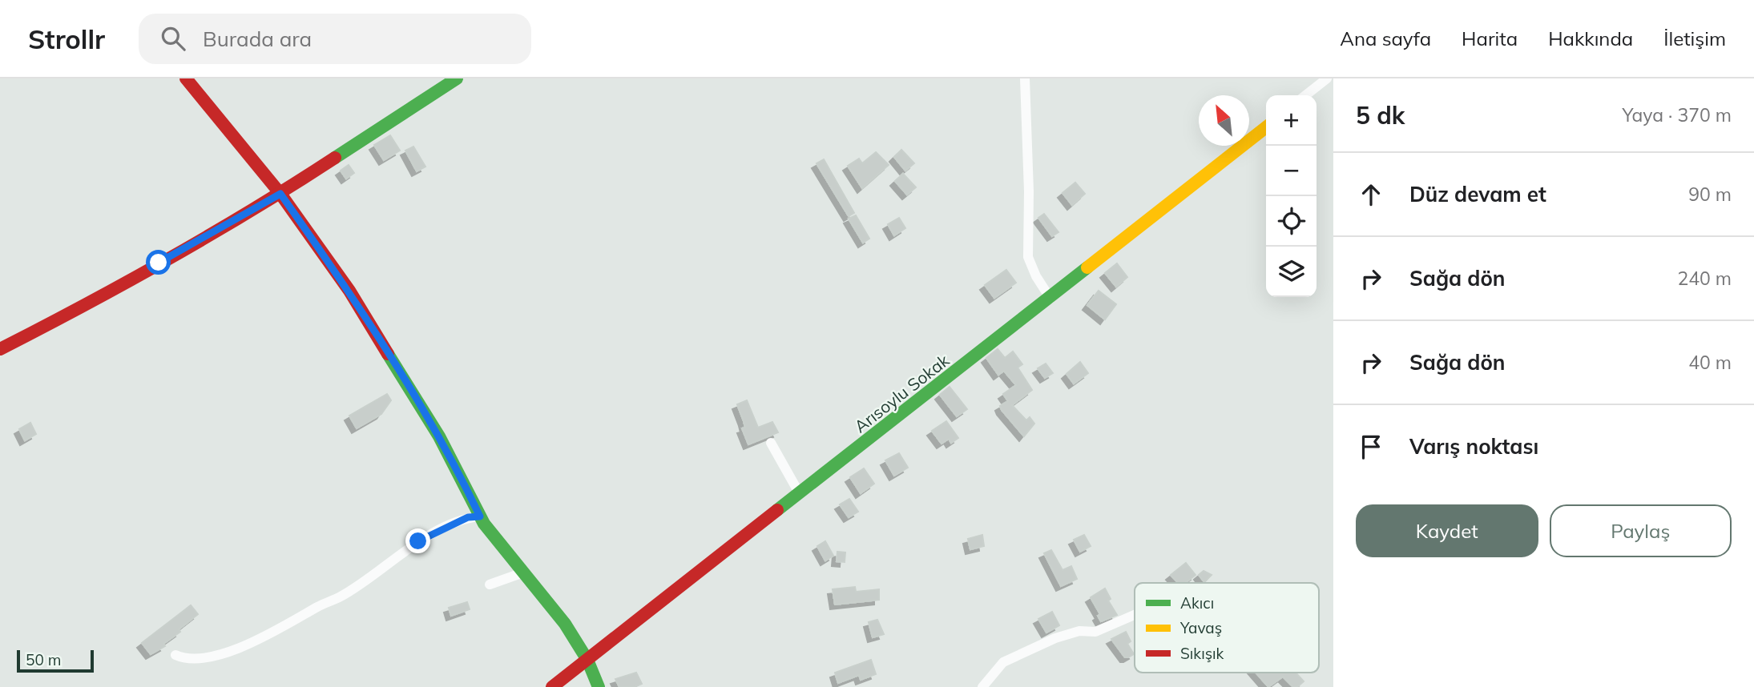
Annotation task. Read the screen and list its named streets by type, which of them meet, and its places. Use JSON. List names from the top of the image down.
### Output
{
  "streets": {
    "street": ["Arısoylu Sokak"]
  },
  "legend": ["Akıcı", "Yavaş", "Sıkışık"],
  "scale_bar": "50 m",
  "north": "top left",
  "page": {
    "header": "Strollr",
    "search": "Burada ara",
    "nav": [
      "Ana sayfa",
      "Harita",
      "Hakkında",
      "İletişim"
    ],
    "heading": ["5 dk", "Yaya · 370 m"],
    "map_buttons": ["+", "−"],
    "list": [
      ["Düz devam et", "90 m"],
      ["Sağa dön", "240 m"],
      ["Sağa dön", "40 m"],
      "Varış noktası"
    ],
    "buttons": ["Kaydet", "Paylaş"],
    "scale": "50 m"
  }
}
